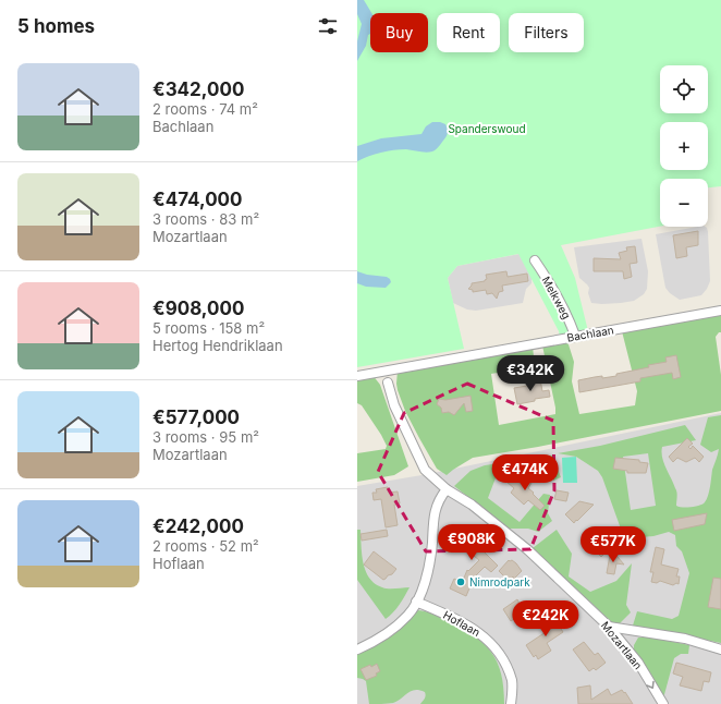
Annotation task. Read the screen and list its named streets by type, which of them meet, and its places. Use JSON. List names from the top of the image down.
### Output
{
  "streets": {
    "street": [
      "Melkweg",
      "Bachlaan",
      "Hoflaan",
      "Mozartlaan"
    ]
  },
  "crossings": [
    ["Melkweg", "Bachlaan"]
  ],
  "parks": ["Spanderswoud"],
  "places": ["Nimrodpark"],
  "page": {
    "heading": "5 homes",
    "chip": ["Buy", "Rent", "Filters"],
    "list": [
      {
        "name": "€342,000",
        "note": "2 rooms · 74 m² · Bachlaan"
      },
      {
        "name": "€474,000",
        "note": "3 rooms · 83 m² · Mozartlaan"
      },
      {
        "name": "€908,000",
        "note": "5 rooms · 158 m² · Hertog Hendriklaan"
      },
      {
        "name": "€577,000",
        "note": "3 rooms · 95 m² · Mozartlaan"
      },
      {
        "name": "€242,000",
        "note": "2 rooms · 52 m² · Hoflaan"
      }
    ],
    "map_buttons": ["+", "−"],
    "price": [
      "€342K",
      "€474K",
      "€908K",
      "€577K",
      "€242K"
    ]
  }
}
